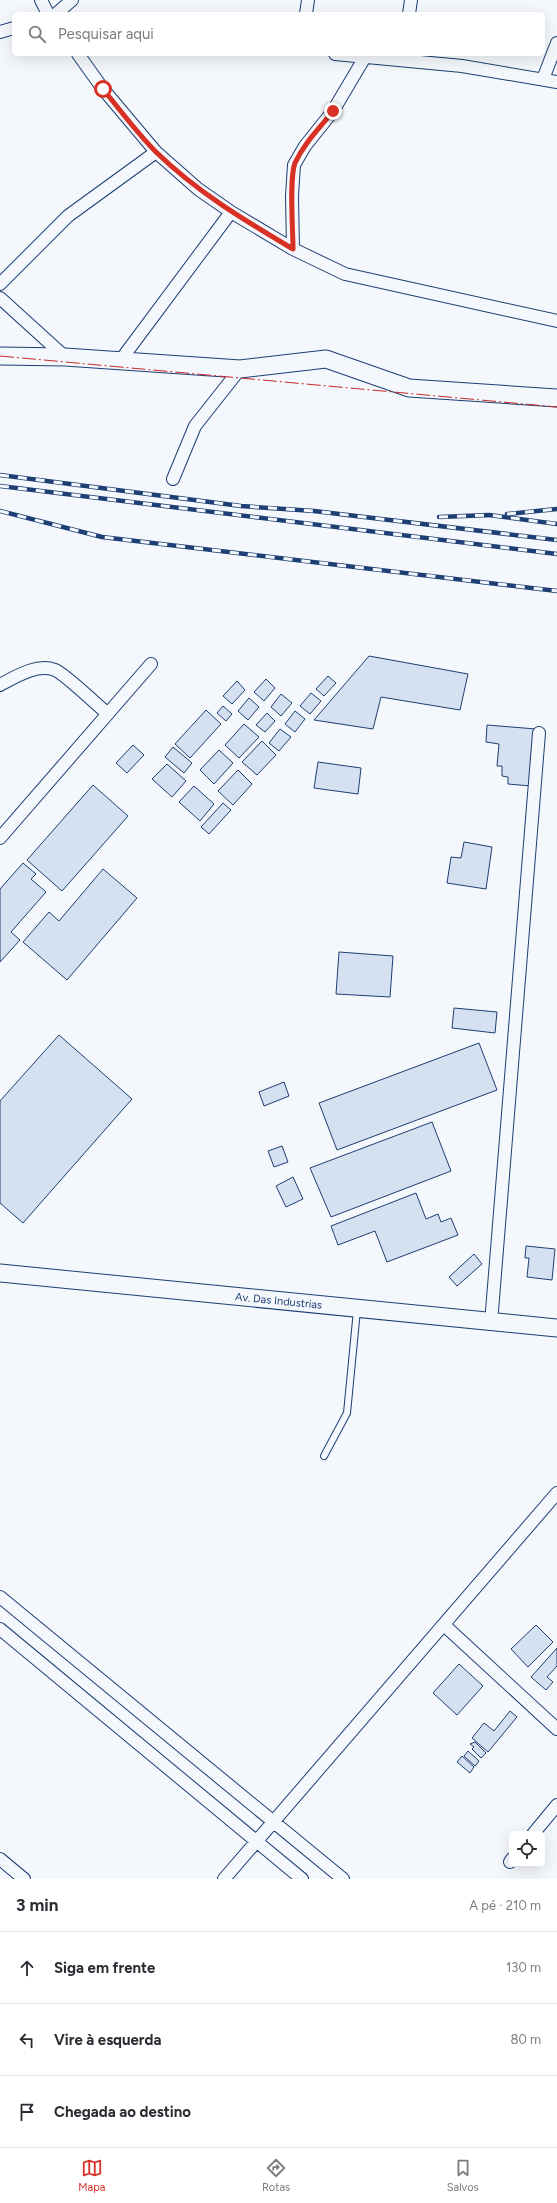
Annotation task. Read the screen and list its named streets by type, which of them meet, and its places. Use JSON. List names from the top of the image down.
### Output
{
  "streets": {
    "street": ["Av. Das Industrias"]
  },
  "page": {
    "search": "Pesquisar aqui",
    "heading": ["3 min", "A pé · 210 m"],
    "list": [
      ["Siga em frente", "130 m"],
      ["Vire à esquerda", "80 m"],
      "Chegada ao destino"
    ],
    "nav": ["Mapa", "Rotas", "Salvos"]
  }
}
